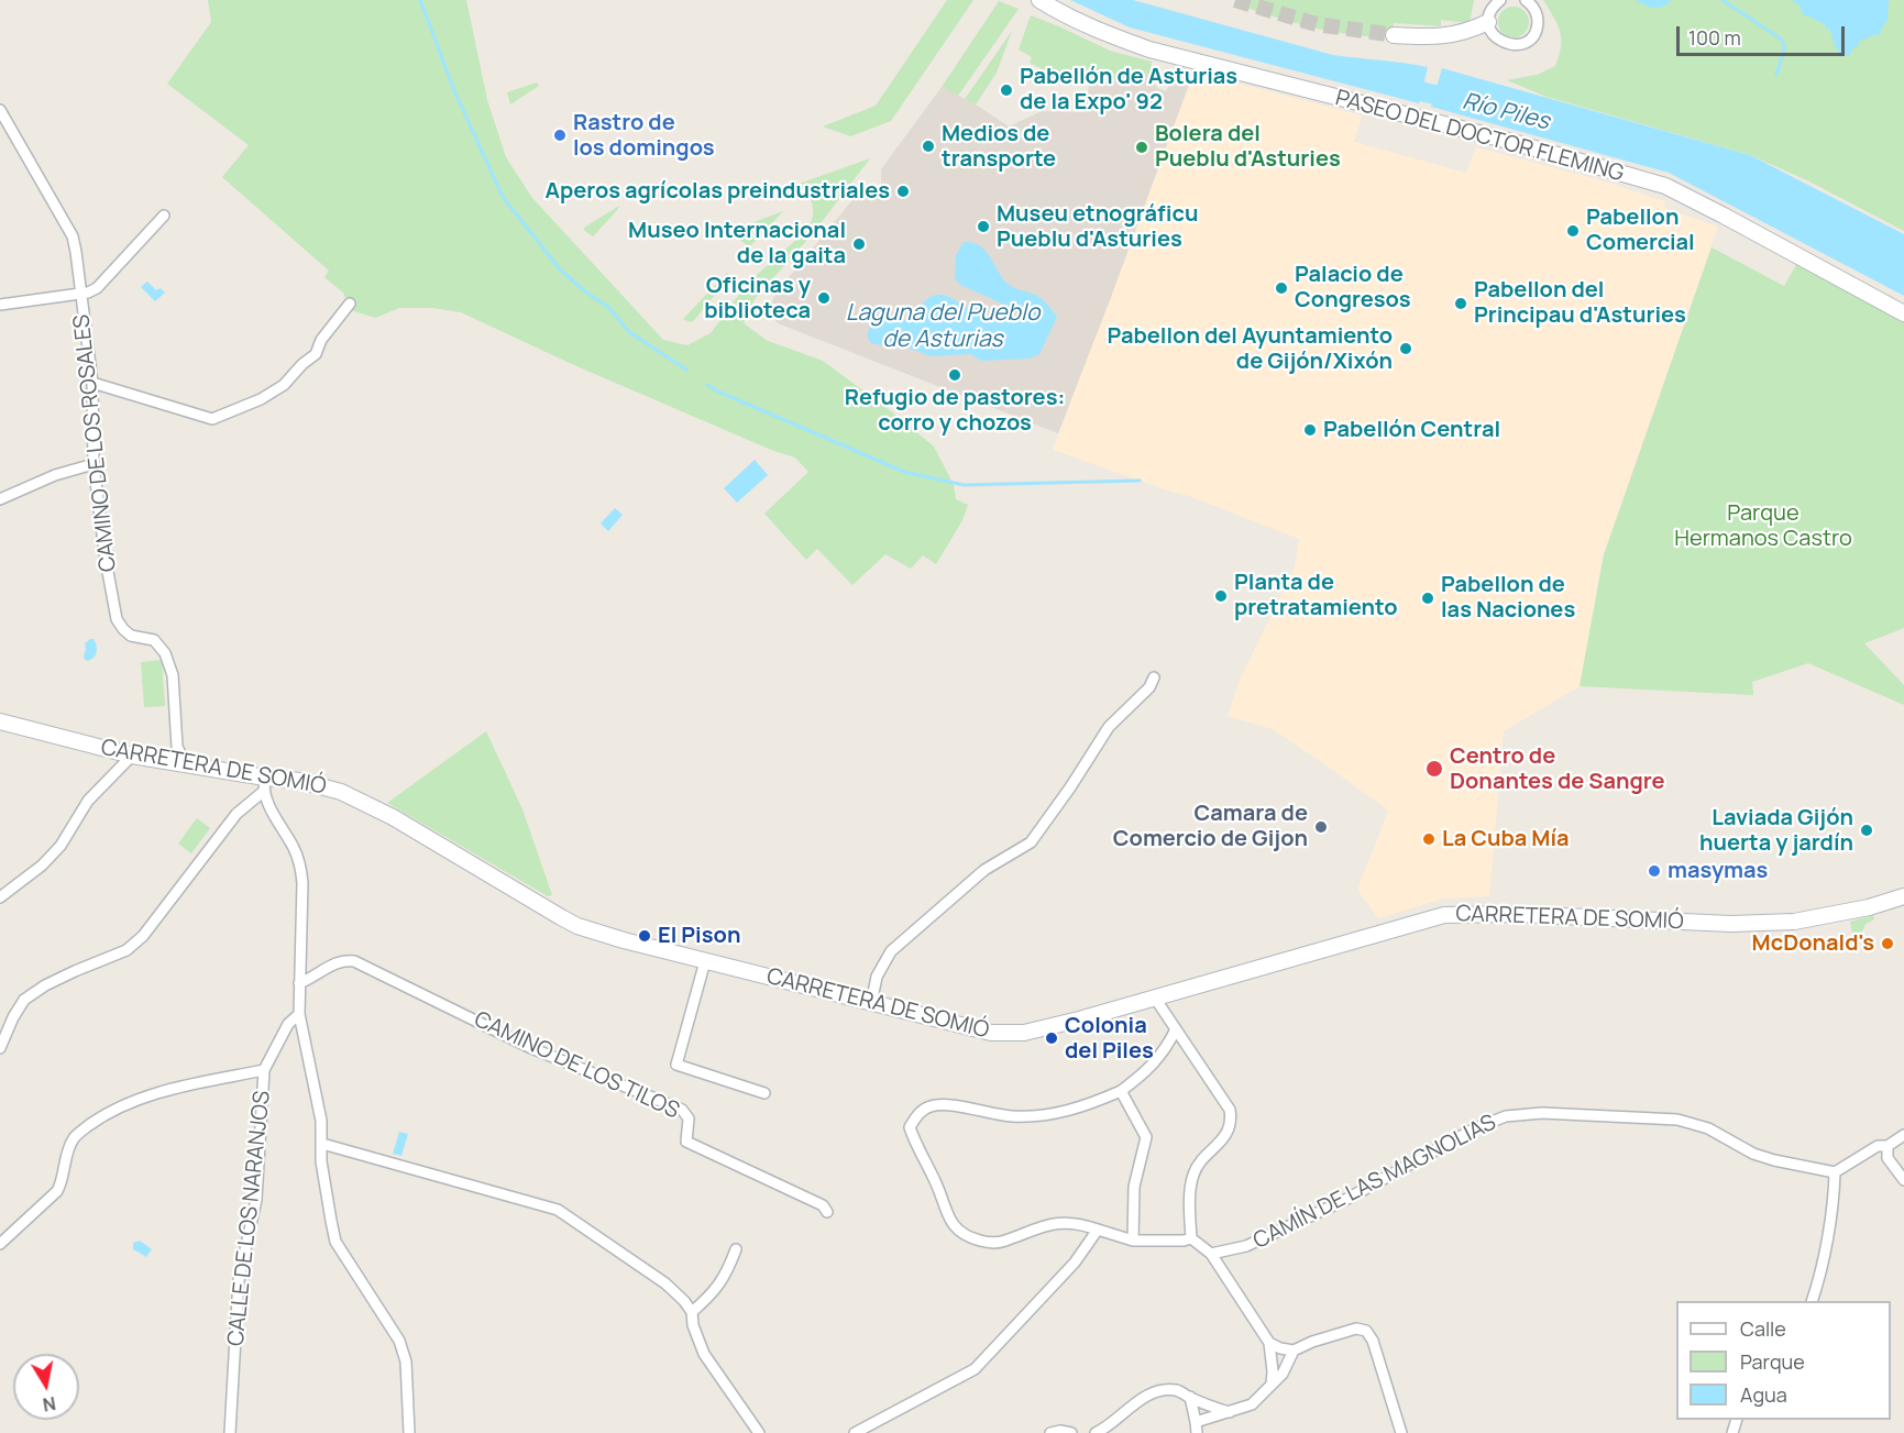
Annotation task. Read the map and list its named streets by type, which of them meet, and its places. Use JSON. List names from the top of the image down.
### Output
{
  "streets": {
    "street": [
      "PASEO DEL DOCTOR FLEMING",
      "CAMINO DE LOS ROSALES",
      "CARRETERA DE SOMIÓ",
      "CAMINO DE LOS TILOS",
      "CAMÍN DE LAS MAGNOLIAS",
      "CALLE DE LOS NARANJOS"
    ]
  },
  "crossings": [
    ["CAMINO DE LOS ROSALES", "CARRETERA DE SOMIÓ"]
  ],
  "water": ["Río Piles", "Laguna del Pueblo de Asturias"],
  "parks": ["Parque Hermanos Castro"],
  "places": [
    "Pabellón de Asturias de la Expo' 92",
    "Rastro de los domingos",
    "Medios de transporte",
    "Bolera del Pueblu d'Asturies",
    "Aperos agrícolas preindustriales",
    "Museu etnográficu Pueblu d'Asturies",
    "Pabellon Comercial",
    "Museo Internacional de la gaita",
    "Palacio de Congresos",
    "Oficinas y biblioteca",
    "Pabellon del Principau d'Asturies",
    "Pabellon del Ayuntamiento de Gijón/Xixón",
    "Refugio de pastores: corro y chozos",
    "Pabellón Central",
    "Planta de pretratamiento",
    "Pabellon de las Naciones",
    "Centro de Donantes de Sangre",
    "Camara de Comercio de Gijon",
    "Laviada Gijón huerta y jardín",
    "La Cuba Mía",
    "masymas",
    "El Pison",
    "McDonald's",
    "Colonia del Piles"
  ],
  "legend": ["Calle", "Parque", "Agua"],
  "scale_bar": "100 m",
  "north": "bottom"
}
